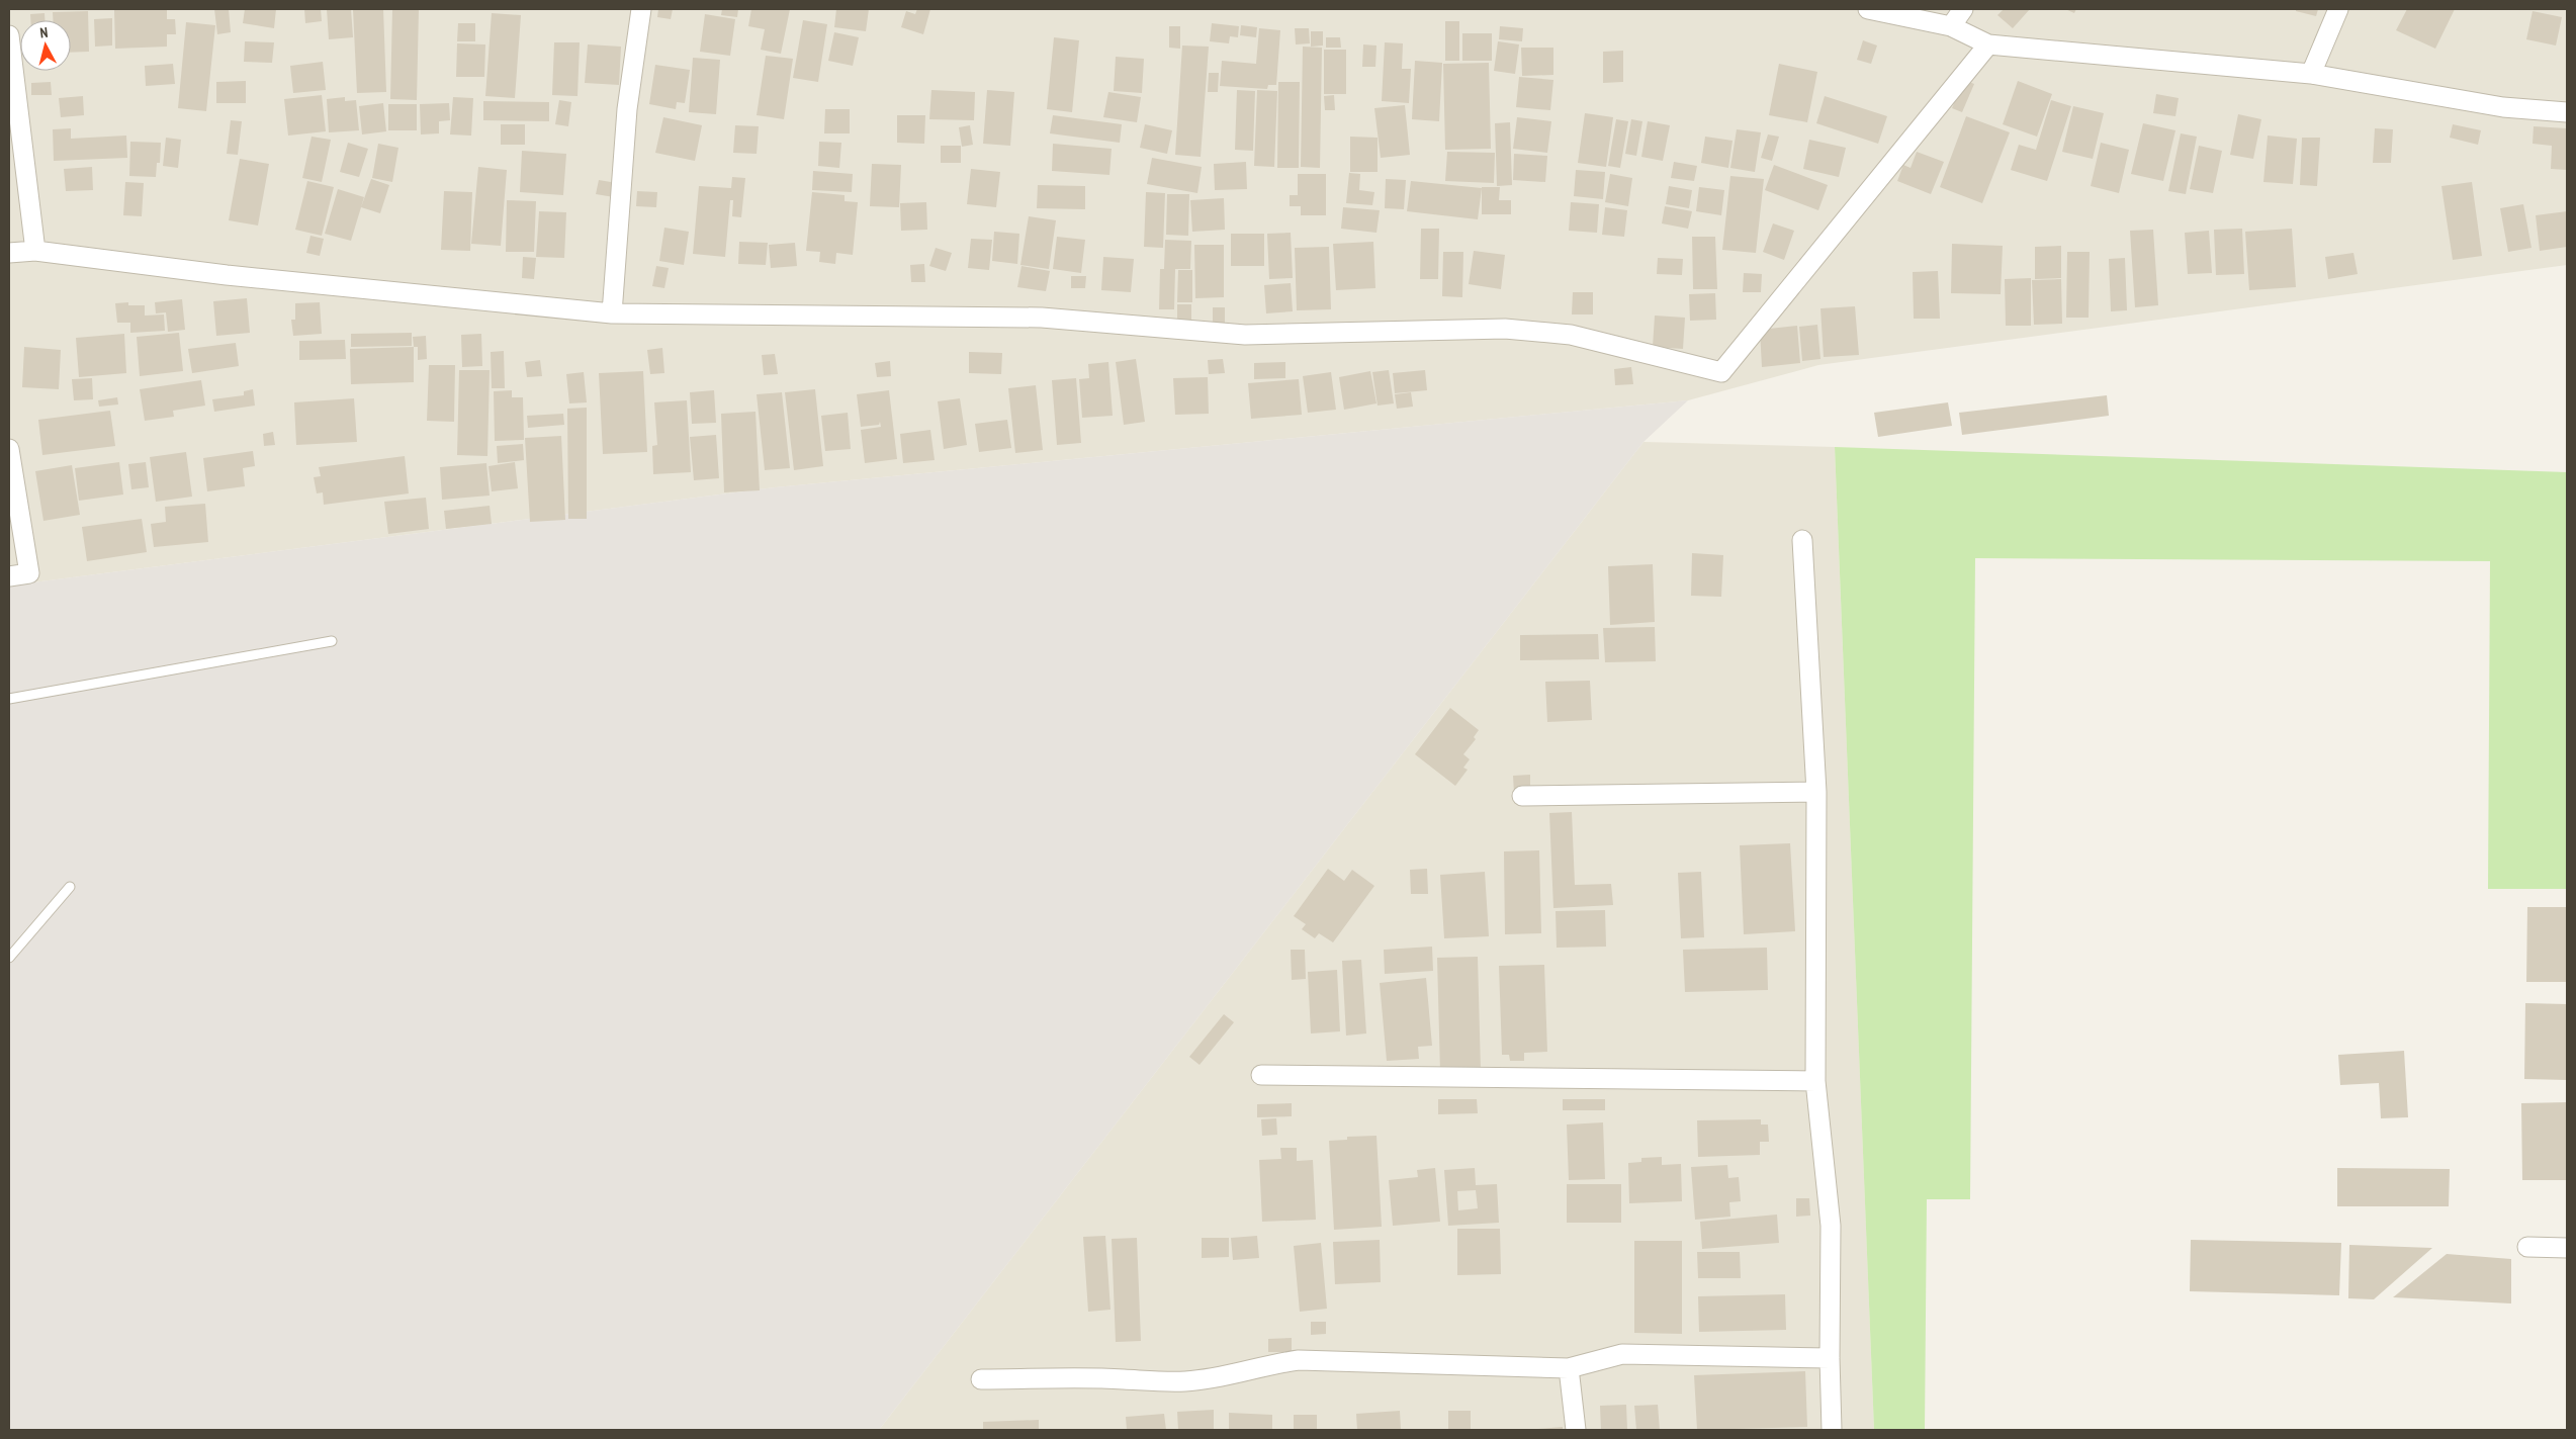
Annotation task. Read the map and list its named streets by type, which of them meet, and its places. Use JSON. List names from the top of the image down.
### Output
{
  "north": "top"
}
